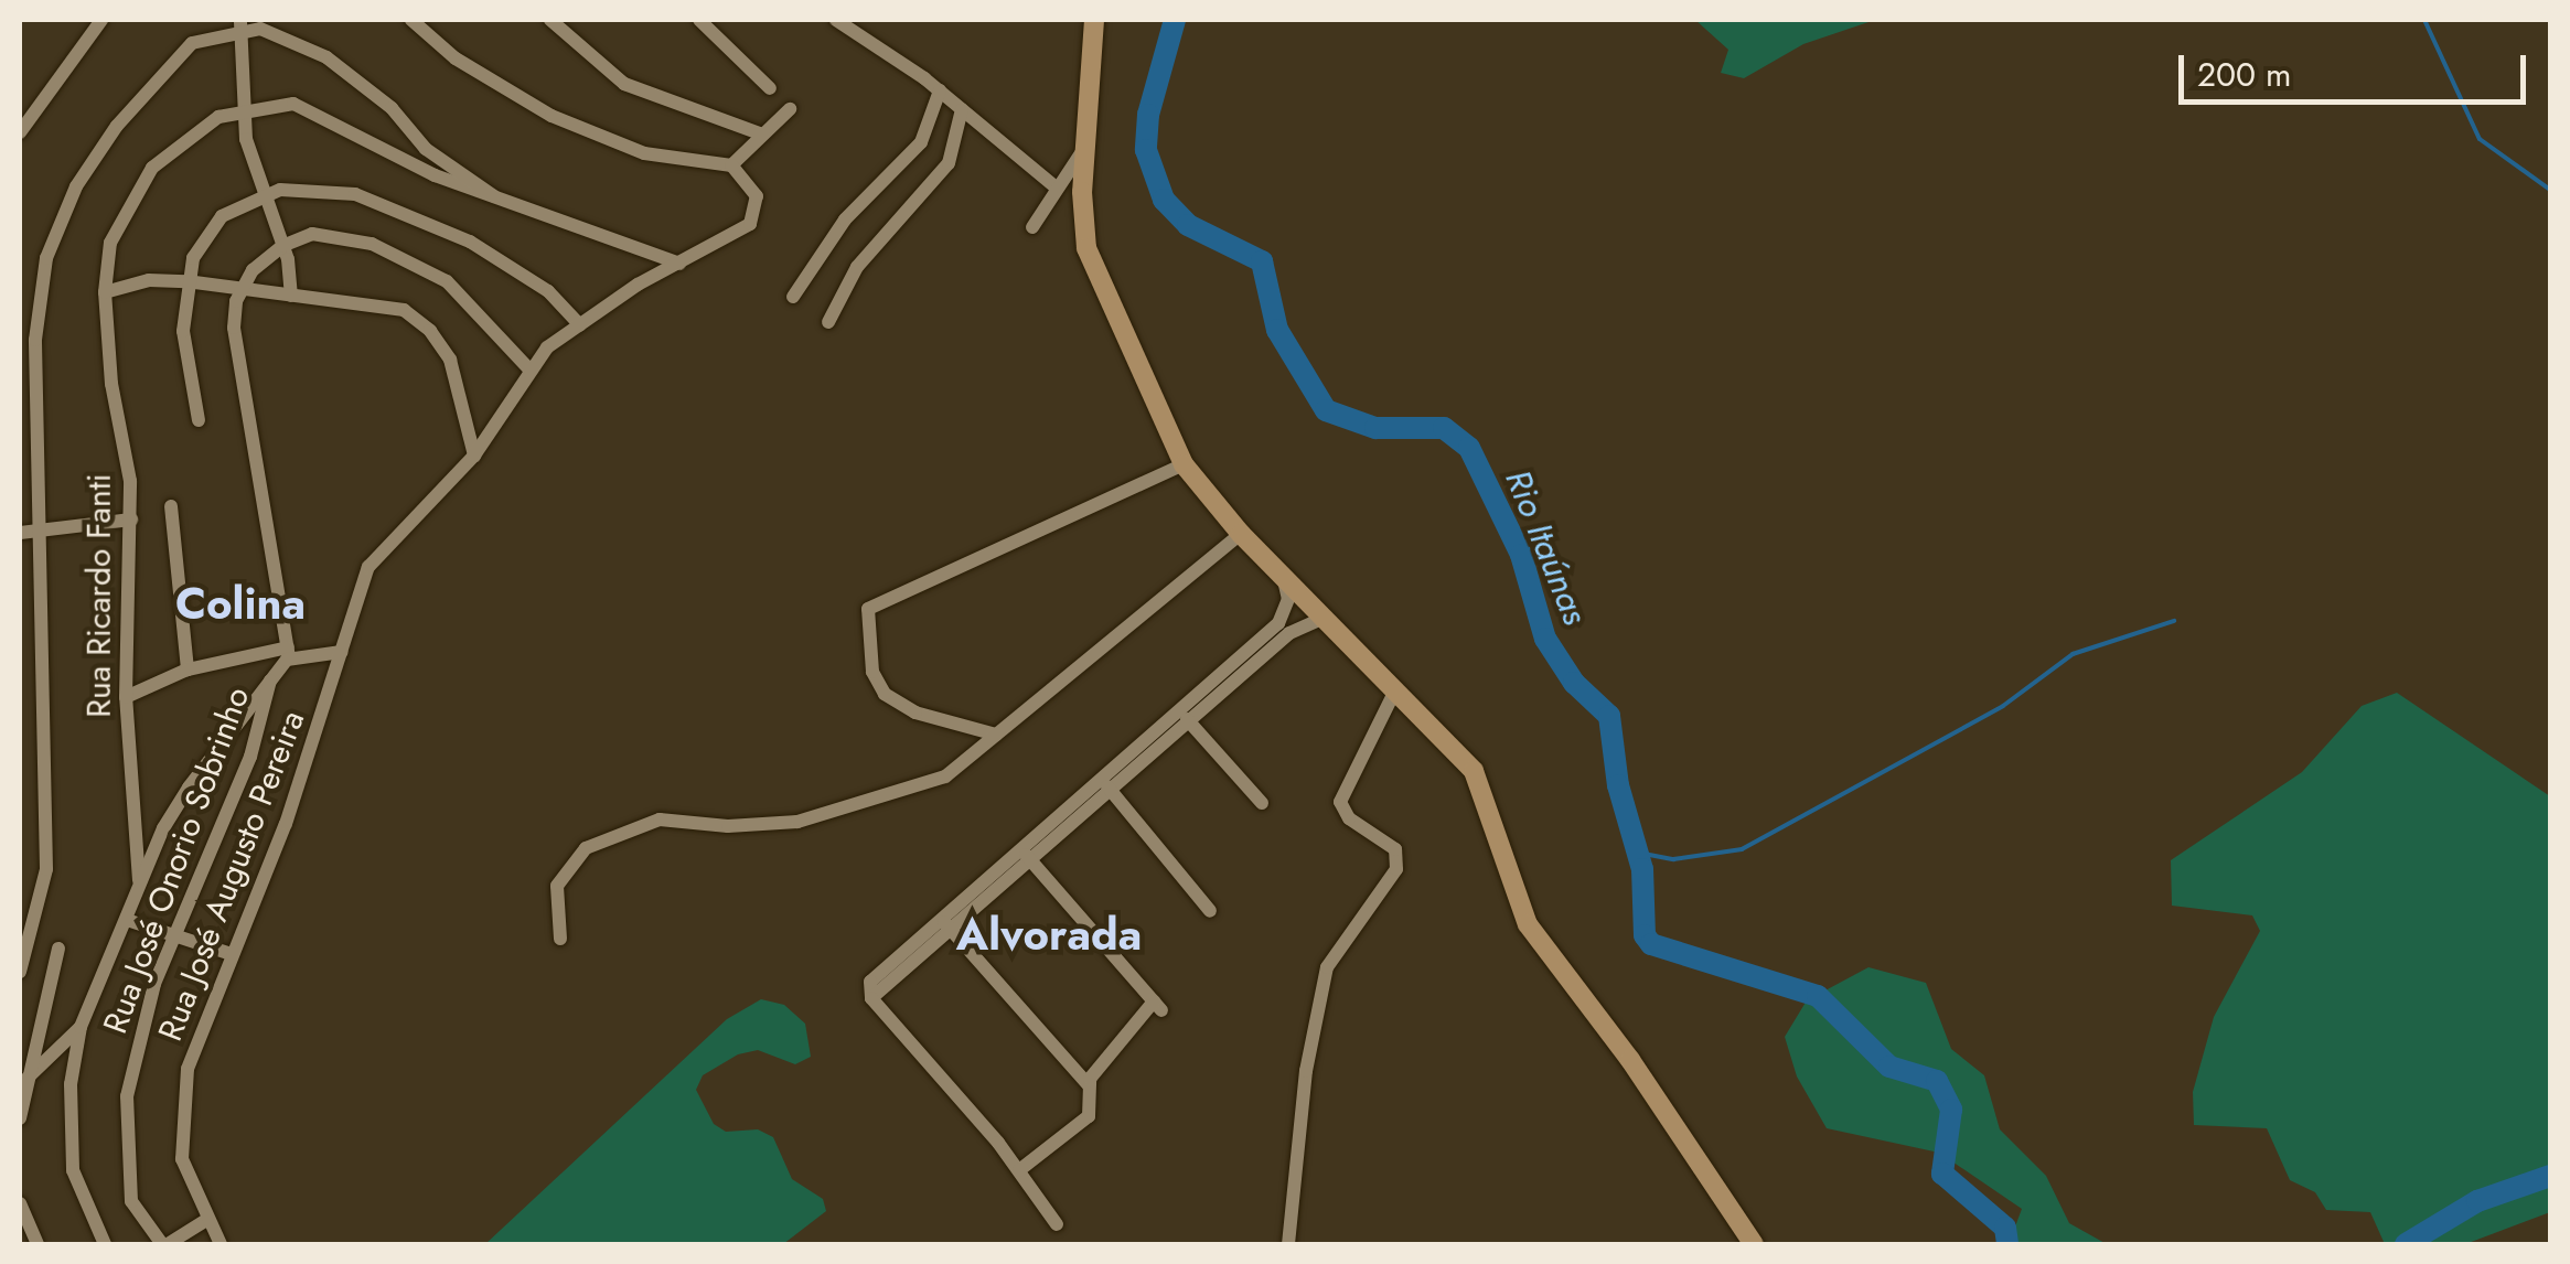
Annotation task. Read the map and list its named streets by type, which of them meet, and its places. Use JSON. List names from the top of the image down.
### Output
{
  "streets": {
    "street": ["Rua Ricardo Fanti", "Rua José Onorio Sobrinho", "Rua José Augusto Pereira"]
  },
  "districts": ["Colina", "Alvorada"],
  "water": ["Rio Itaúnas"],
  "scale_bar": "200 m"
}
